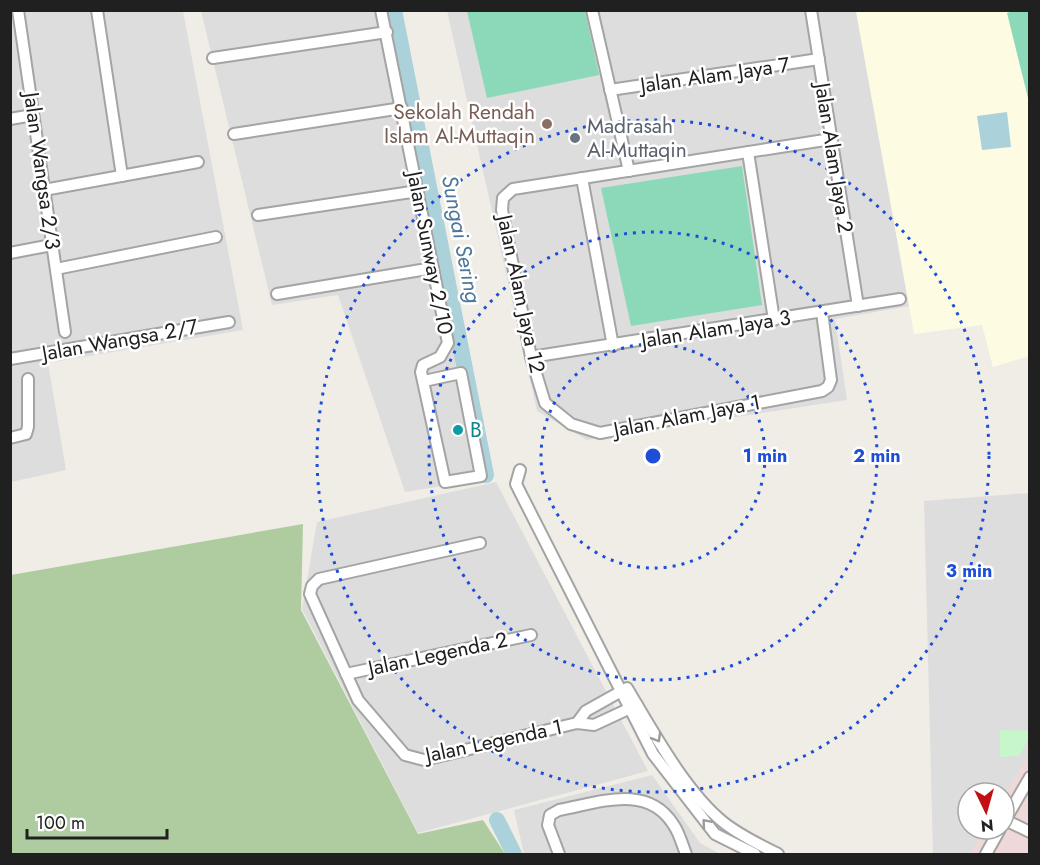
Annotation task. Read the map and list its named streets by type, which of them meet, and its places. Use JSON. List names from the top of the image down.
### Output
{
  "streets": {
    "street": [
      "Jalan Alam Jaya 7",
      "Jalan Alam Jaya 2",
      "Jalan Wangsa 2/3",
      "Jalan Sunway 2/10",
      "Jalan Alam Jaya 12",
      "Jalan Alam Jaya 3",
      "Jalan Wangsa 2/7",
      "Jalan Alam Jaya 1",
      "Jalan Legenda 2",
      "Jalan Legenda 1"
    ]
  },
  "crossings": [
    ["Jalan Alam Jaya 7", "Jalan Alam Jaya 2"],
    ["Jalan Alam Jaya 2", "Jalan Alam Jaya 3"],
    ["Jalan Alam Jaya 12", "Jalan Alam Jaya 3"],
    ["Jalan Alam Jaya 12", "Jalan Alam Jaya 1"],
    ["Jalan Alam Jaya 3", "Jalan Alam Jaya 1"],
    ["Jalan Legenda 2", "Jalan Legenda 1"]
  ],
  "water": ["Sungai Sering"],
  "places": ["Sekolah Rendah Islam Al-Muttaqin", "Madrasah Al-Muttaqin", "B"],
  "scale_bar": "100 m",
  "north": "bottom",
  "rings": ["1 min", "2 min", "3 min"]
}
